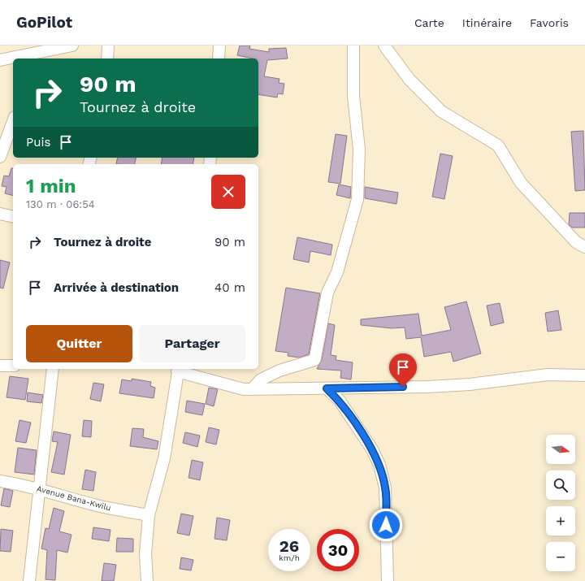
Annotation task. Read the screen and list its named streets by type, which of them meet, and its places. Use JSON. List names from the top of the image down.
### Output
{
  "streets": {
    "street": ["Avenue Bana-Kwilu"]
  },
  "north": "right",
  "page": {
    "header": "GoPilot",
    "nav": ["Carte", "Itinéraire", "Favoris"],
    "turn": ["90 m", "Tournez à droite"],
    "then": "Puis",
    "heading": ["1 min", "130 m · 06:54"],
    "list": [
      {
        "name": "Tournez à droite",
        "value": "90 m"
      },
      {
        "name": "Arrivée à destination",
        "value": "40 m"
      }
    ],
    "buttons": ["Quitter", "Partager"],
    "map_buttons": ["+", "−"],
    "speed": "26 km/h",
    "limit": "30"
  }
}
